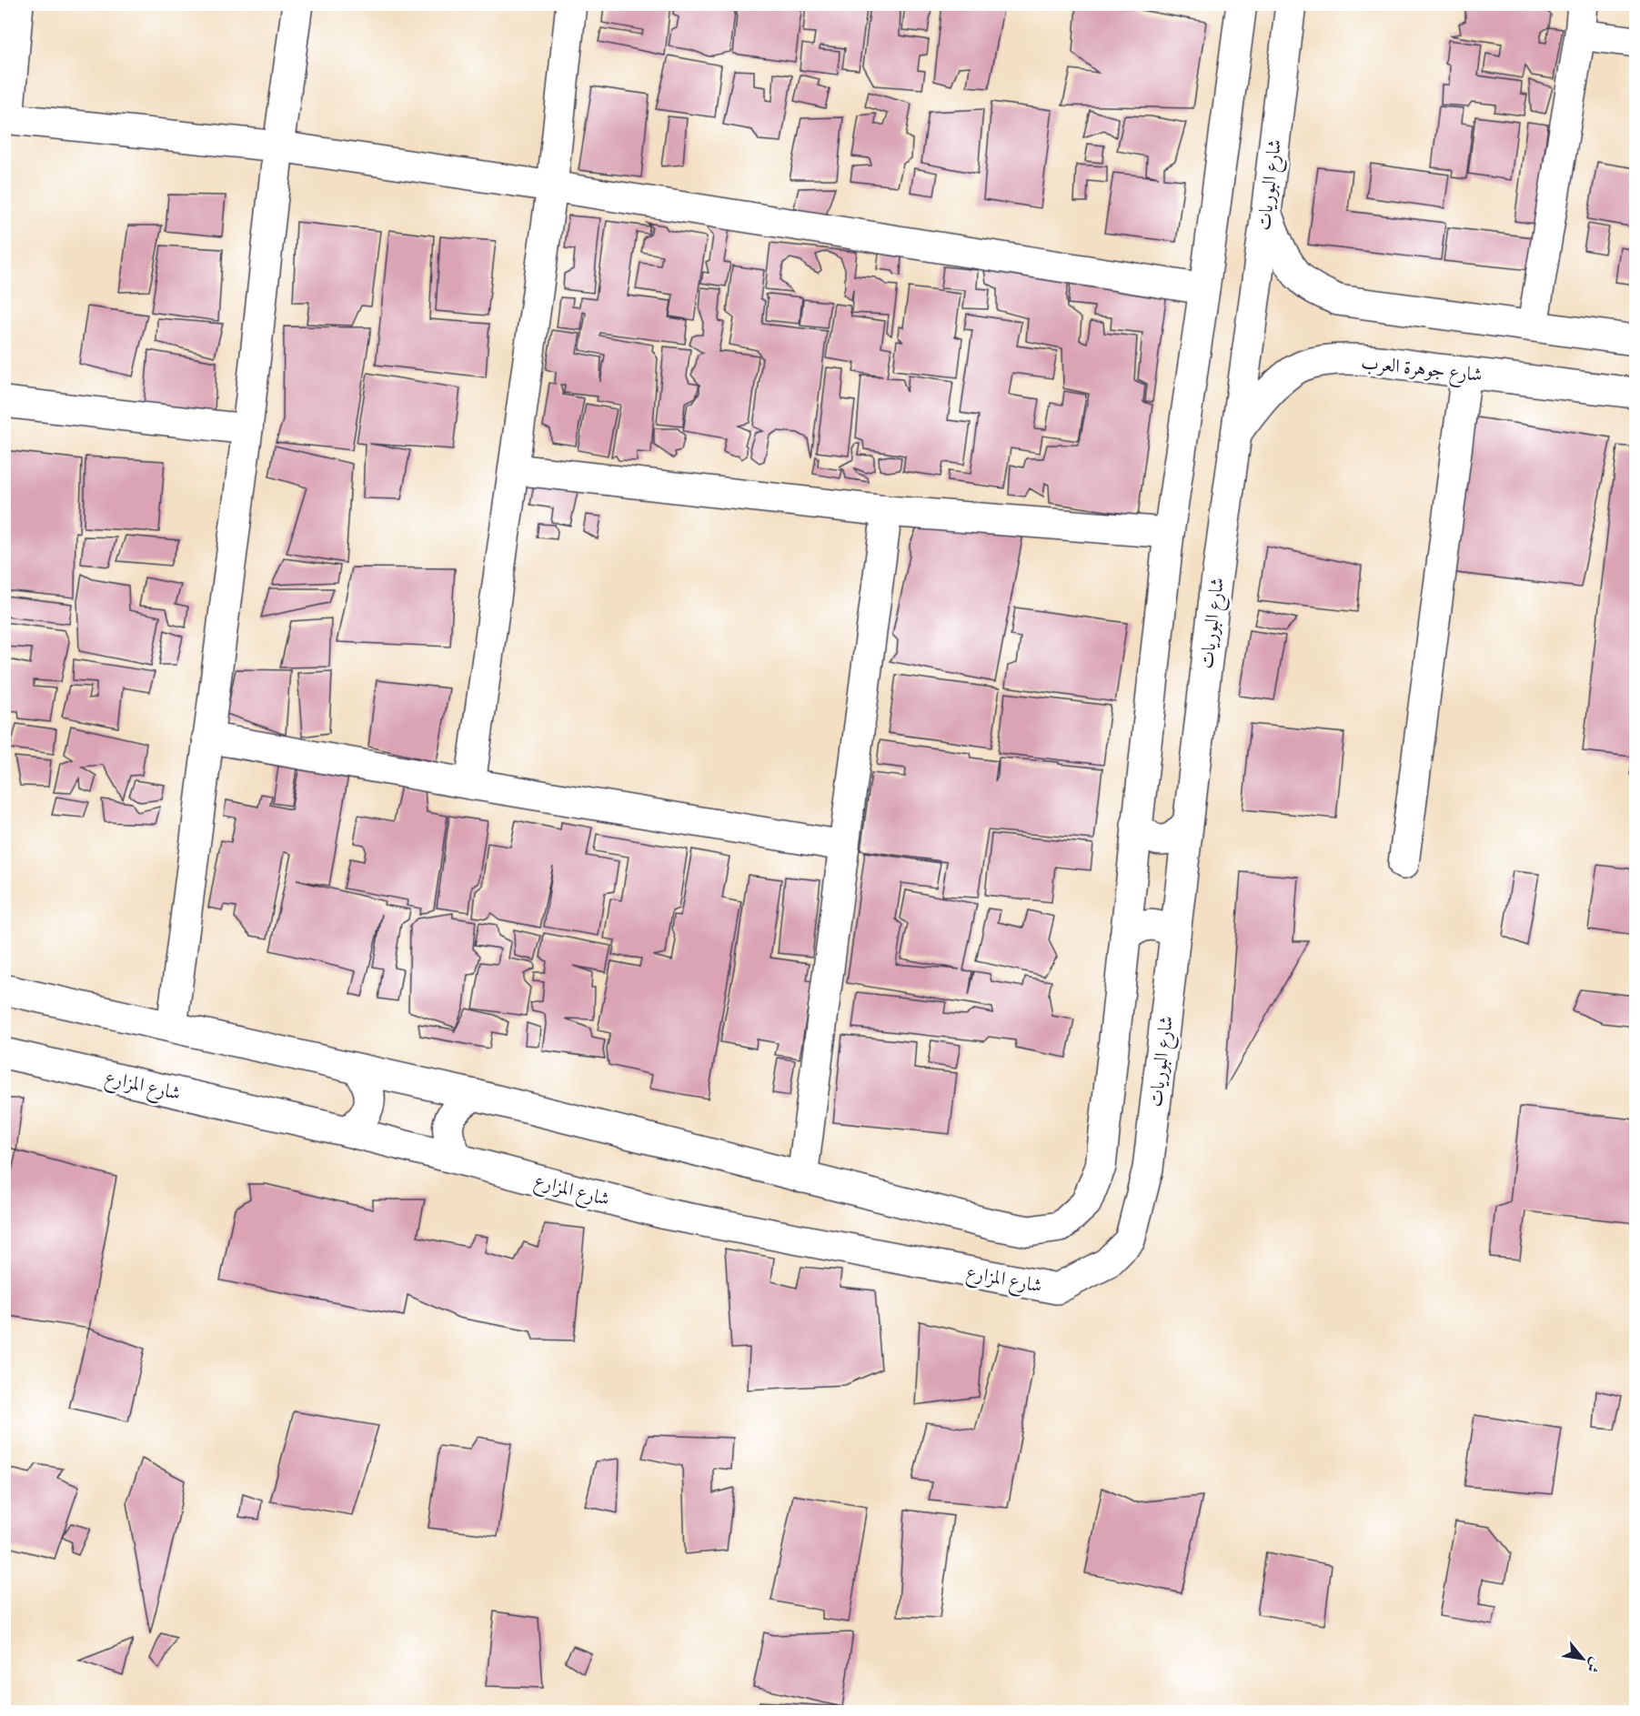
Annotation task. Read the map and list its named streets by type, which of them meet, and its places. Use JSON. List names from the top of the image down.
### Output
{
  "streets": {
    "street": ["شارع البوريات", "شارع جوهرة العرب", "شارع المزارع"]
  },
  "crossings": [
    ["شارع البوريات", "شارع جوهرة العرب"],
    ["شارع البوريات", "شارع المزارع"]
  ],
  "north": "bottom right"
}
